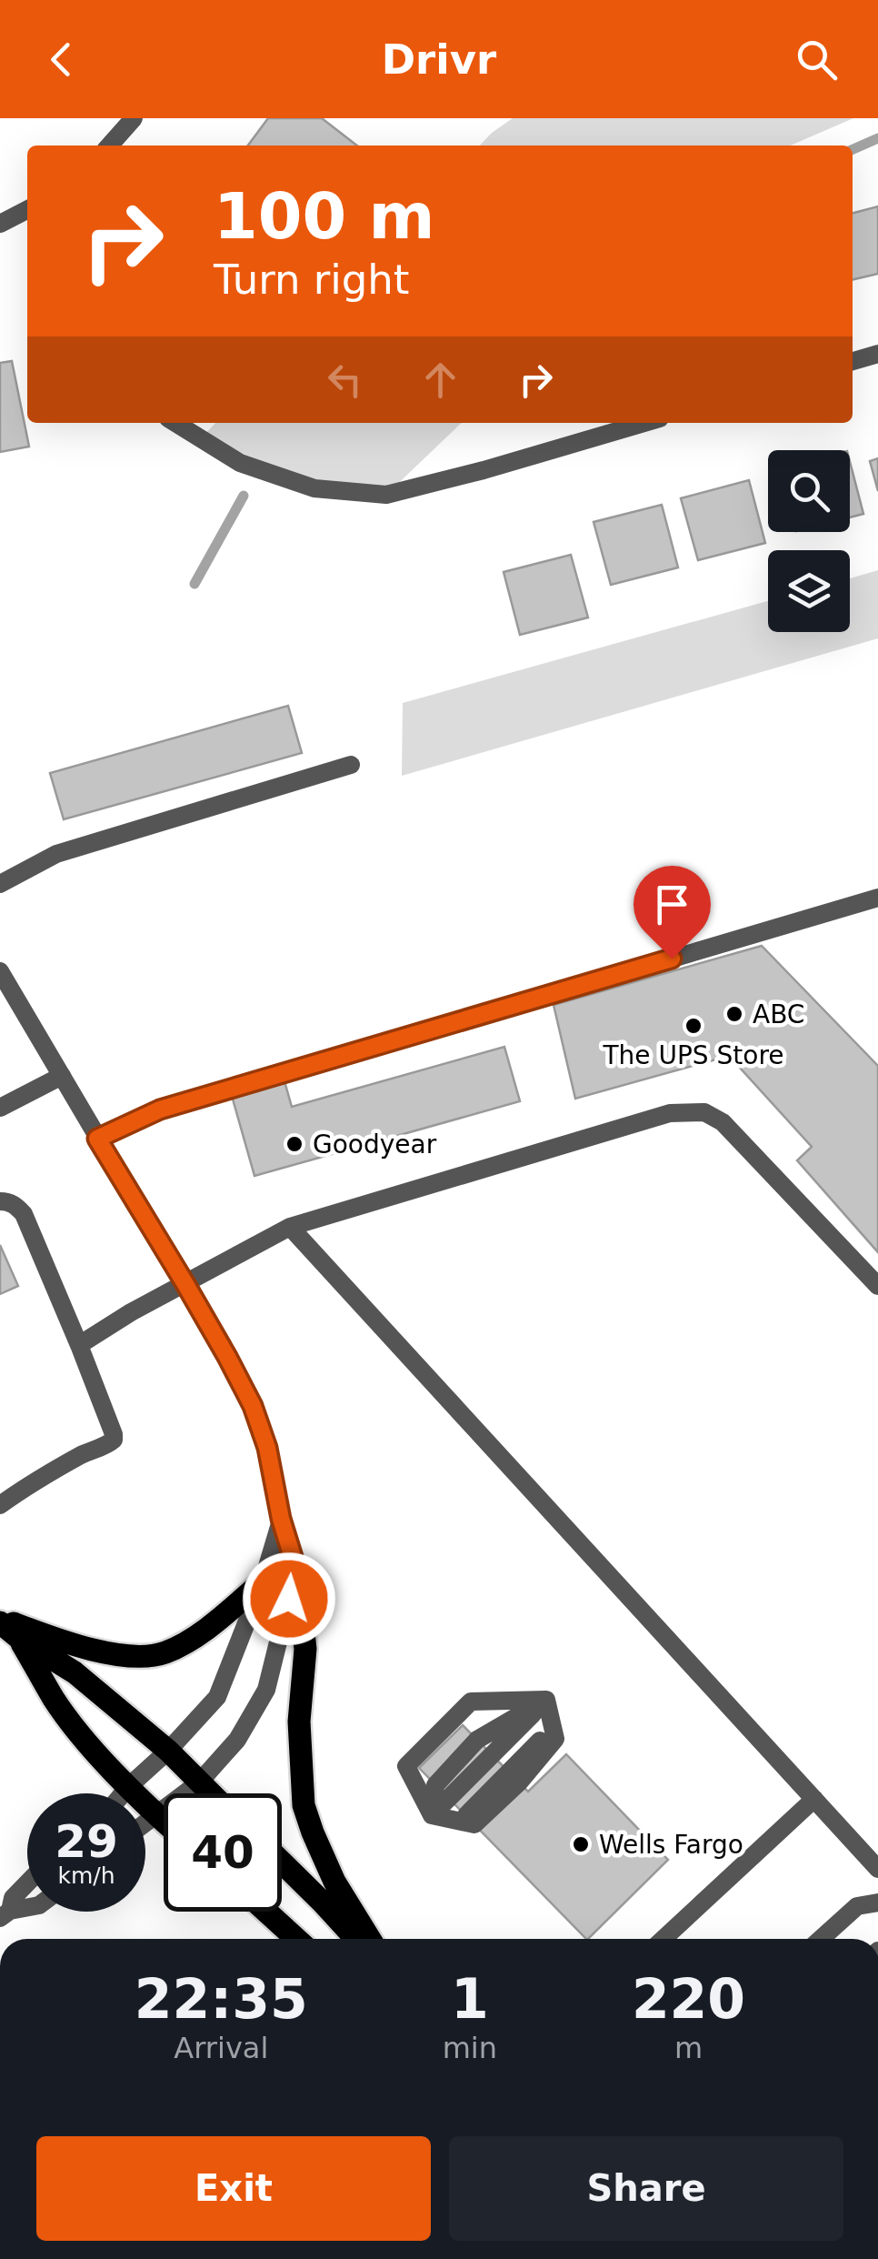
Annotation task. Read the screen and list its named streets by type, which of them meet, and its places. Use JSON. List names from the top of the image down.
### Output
{
  "places": [
    "ABC",
    "The UPS Store",
    "Goodyear",
    "Wells Fargo"
  ],
  "page": {
    "header": "Drivr",
    "turn": ["100 m", "Turn right"],
    "speed": "29 km/h",
    "limit": "40",
    "eta": [
      "22:35",
      "Arrival",
      "1",
      "min",
      "220",
      "m"
    ],
    "buttons": ["Exit", "Share"]
  }
}
